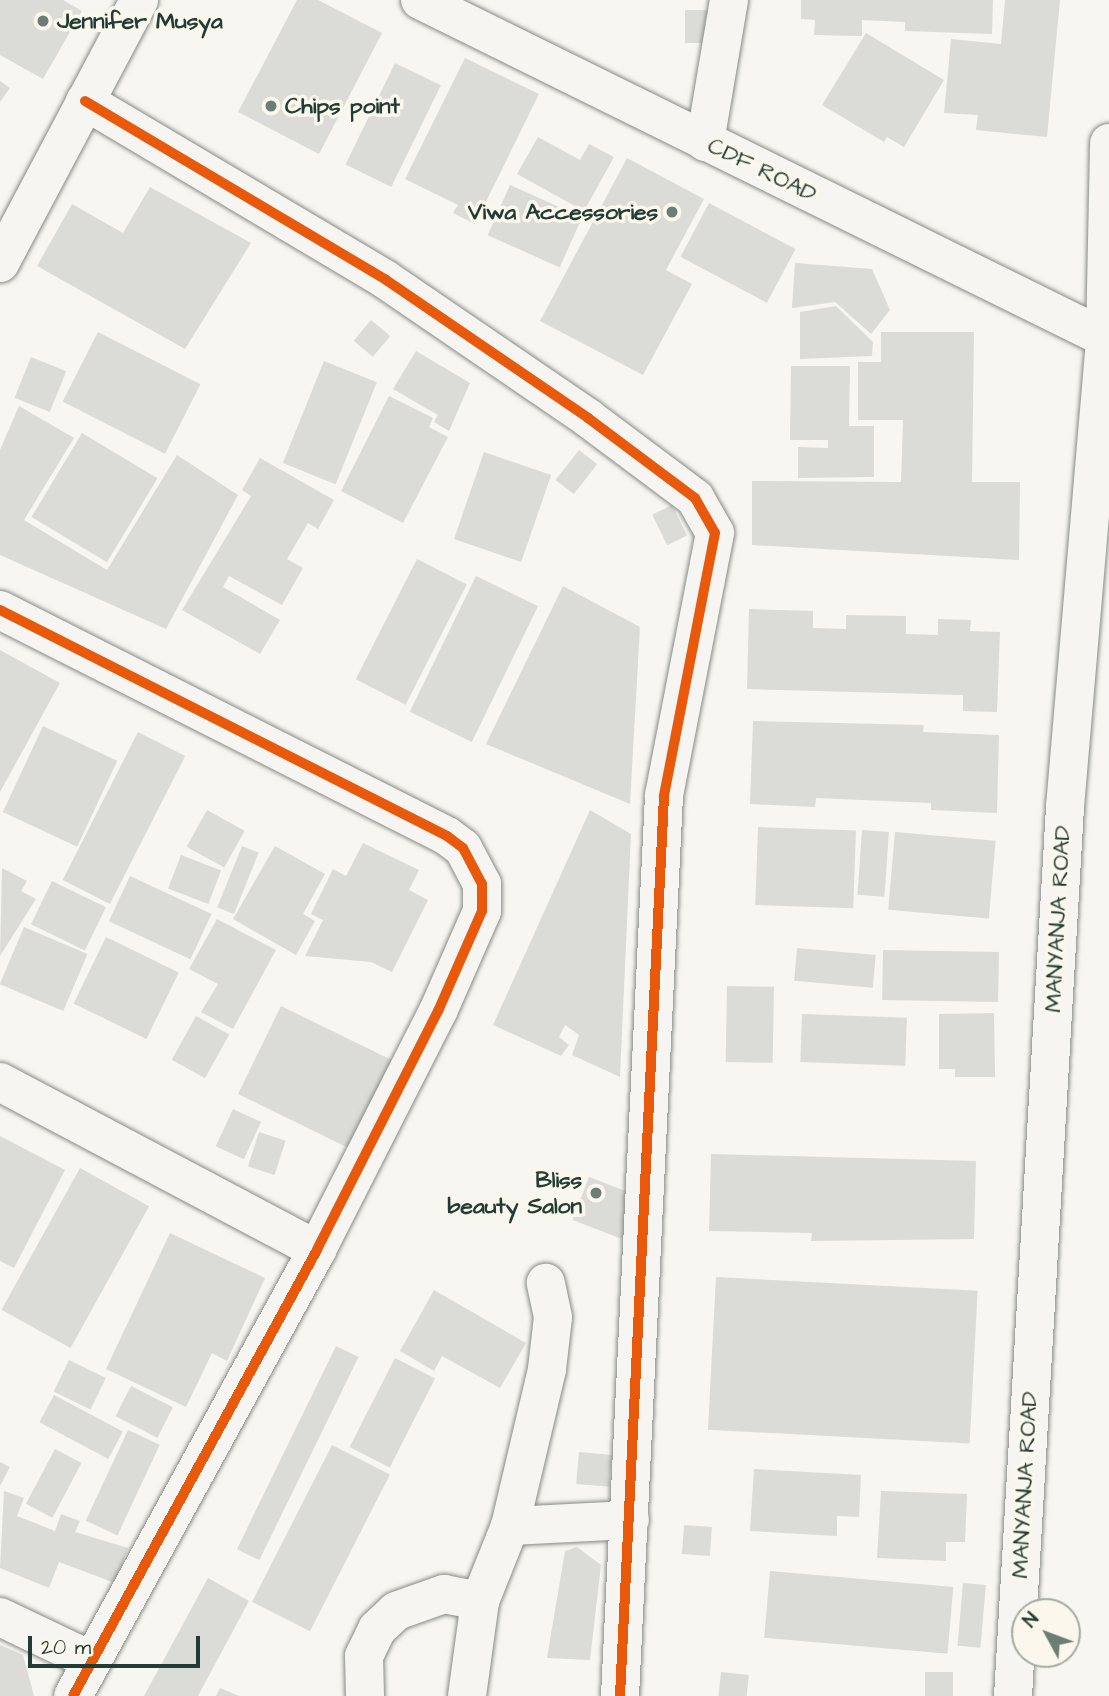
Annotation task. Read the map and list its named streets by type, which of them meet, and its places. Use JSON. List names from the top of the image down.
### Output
{
  "streets": {
    "street": ["CDF ROAD", "MANYANJA ROAD"]
  },
  "crossings": [
    ["CDF ROAD", "MANYANJA ROAD"]
  ],
  "places": [
    "Jennifer Musya",
    "Chips point",
    "Viwa Accessories",
    "Bliss beauty Salon"
  ],
  "scale_bar": "20 m",
  "north": "top left"
}
